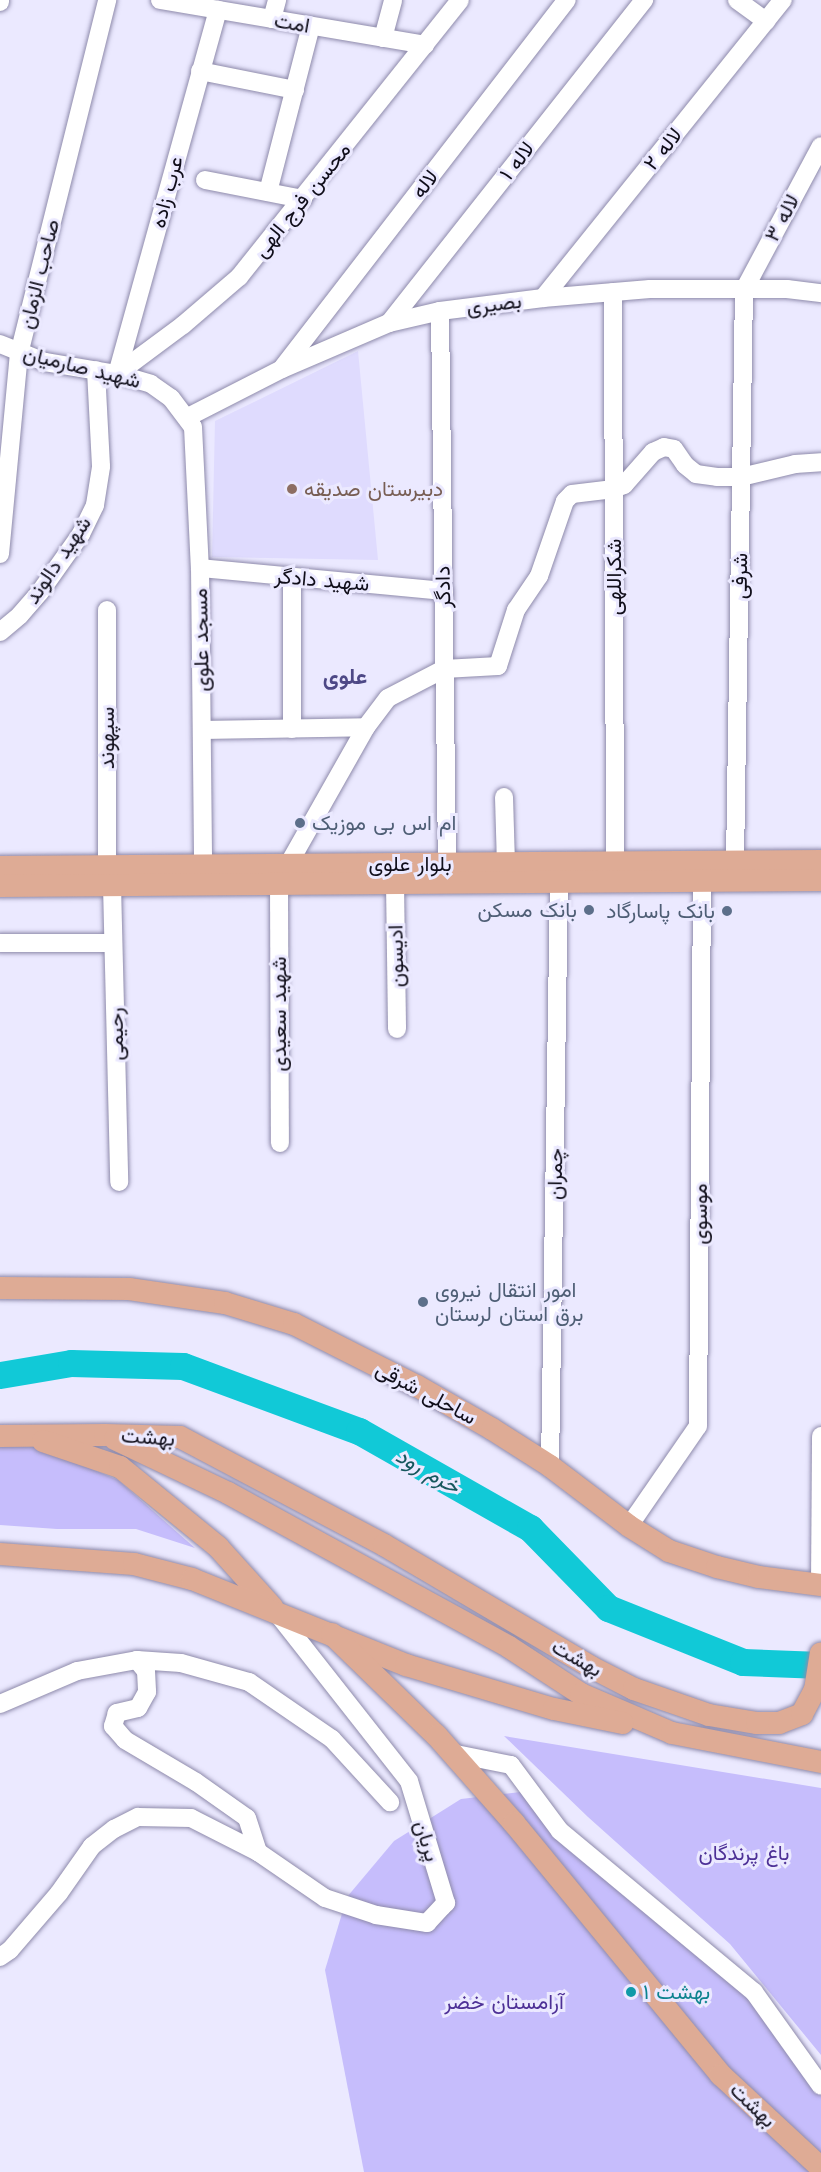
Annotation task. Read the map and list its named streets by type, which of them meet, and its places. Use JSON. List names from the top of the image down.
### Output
{
  "streets": {
    "main road": ["بلوار علوی", "ساحلی شرقی", "بهشت"],
    "street": [
      "امت",
      "لاله ۲",
      "لاله ۱",
      "لاله",
      "عرب زاده",
      "محسن فرج الهی",
      "لاله ۳",
      "صاحب الزمان",
      "بصیری",
      "شهید صارمیان",
      "شهید دالوند",
      "شرفی",
      "شکراللهی",
      "شهید دادگر",
      "دادگر",
      "مسجد علوی",
      "سپهوند",
      "ادیسون",
      "شهید سعیدی",
      "رحیمی",
      "چمران",
      "موسوی",
      "پریان"
    ]
  },
  "crossings": [
    ["امت", "عرب زاده"],
    ["امت", "محسن فرج الهی"],
    ["لاله ۲", "بصیری"],
    ["لاله ۱", "بصیری"],
    ["لاله", "بصیری"],
    ["عرب زاده", "محسن فرج الهی"],
    ["عرب زاده", "شهید صارمیان"],
    ["محسن فرج الهی", "شهید صارمیان"],
    ["لاله ۳", "بصیری"],
    ["لاله ۳", "شرفی"],
    ["صاحب الزمان", "شهید صارمیان"],
    ["بصیری", "شهید صارمیان"],
    ["بصیری", "شرفی"],
    ["بصیری", "شکراللهی"],
    ["بصیری", "دادگر"],
    ["بصیری", "مسجد علوی"],
    ["شهید صارمیان", "شهید دالوند"],
    ["شهید صارمیان", "مسجد علوی"],
    ["شرفی", "بلوار علوی"],
    ["شکراللهی", "بلوار علوی"],
    ["شهید دادگر", "دادگر"],
    ["شهید دادگر", "مسجد علوی"],
    ["دادگر", "بلوار علوی"],
    ["مسجد علوی", "بلوار علوی"],
    ["سپهوند", "بلوار علوی"],
    ["سپهوند", "رحیمی"],
    ["بلوار علوی", "ادیسون"],
    ["بلوار علوی", "شهید سعیدی"],
    ["بلوار علوی", "رحیمی"],
    ["بلوار علوی", "چمران"],
    ["بلوار علوی", "موسوی"],
    ["چمران", "ساحلی شرقی"],
    ["موسوی", "ساحلی شرقی"]
  ],
  "districts": ["علوی"],
  "water": ["خرم رود"],
  "parks": ["باغ پرندگان", "آرامستان خضر"],
  "places": [
    "دبیرستان صدیقه",
    "ام اس بی موزیک",
    "بانک مسکن",
    "بانک پاسارگاد",
    "امور انتقال نیروی برق استان لرستان",
    "بهشت ۱"
  ]
}
